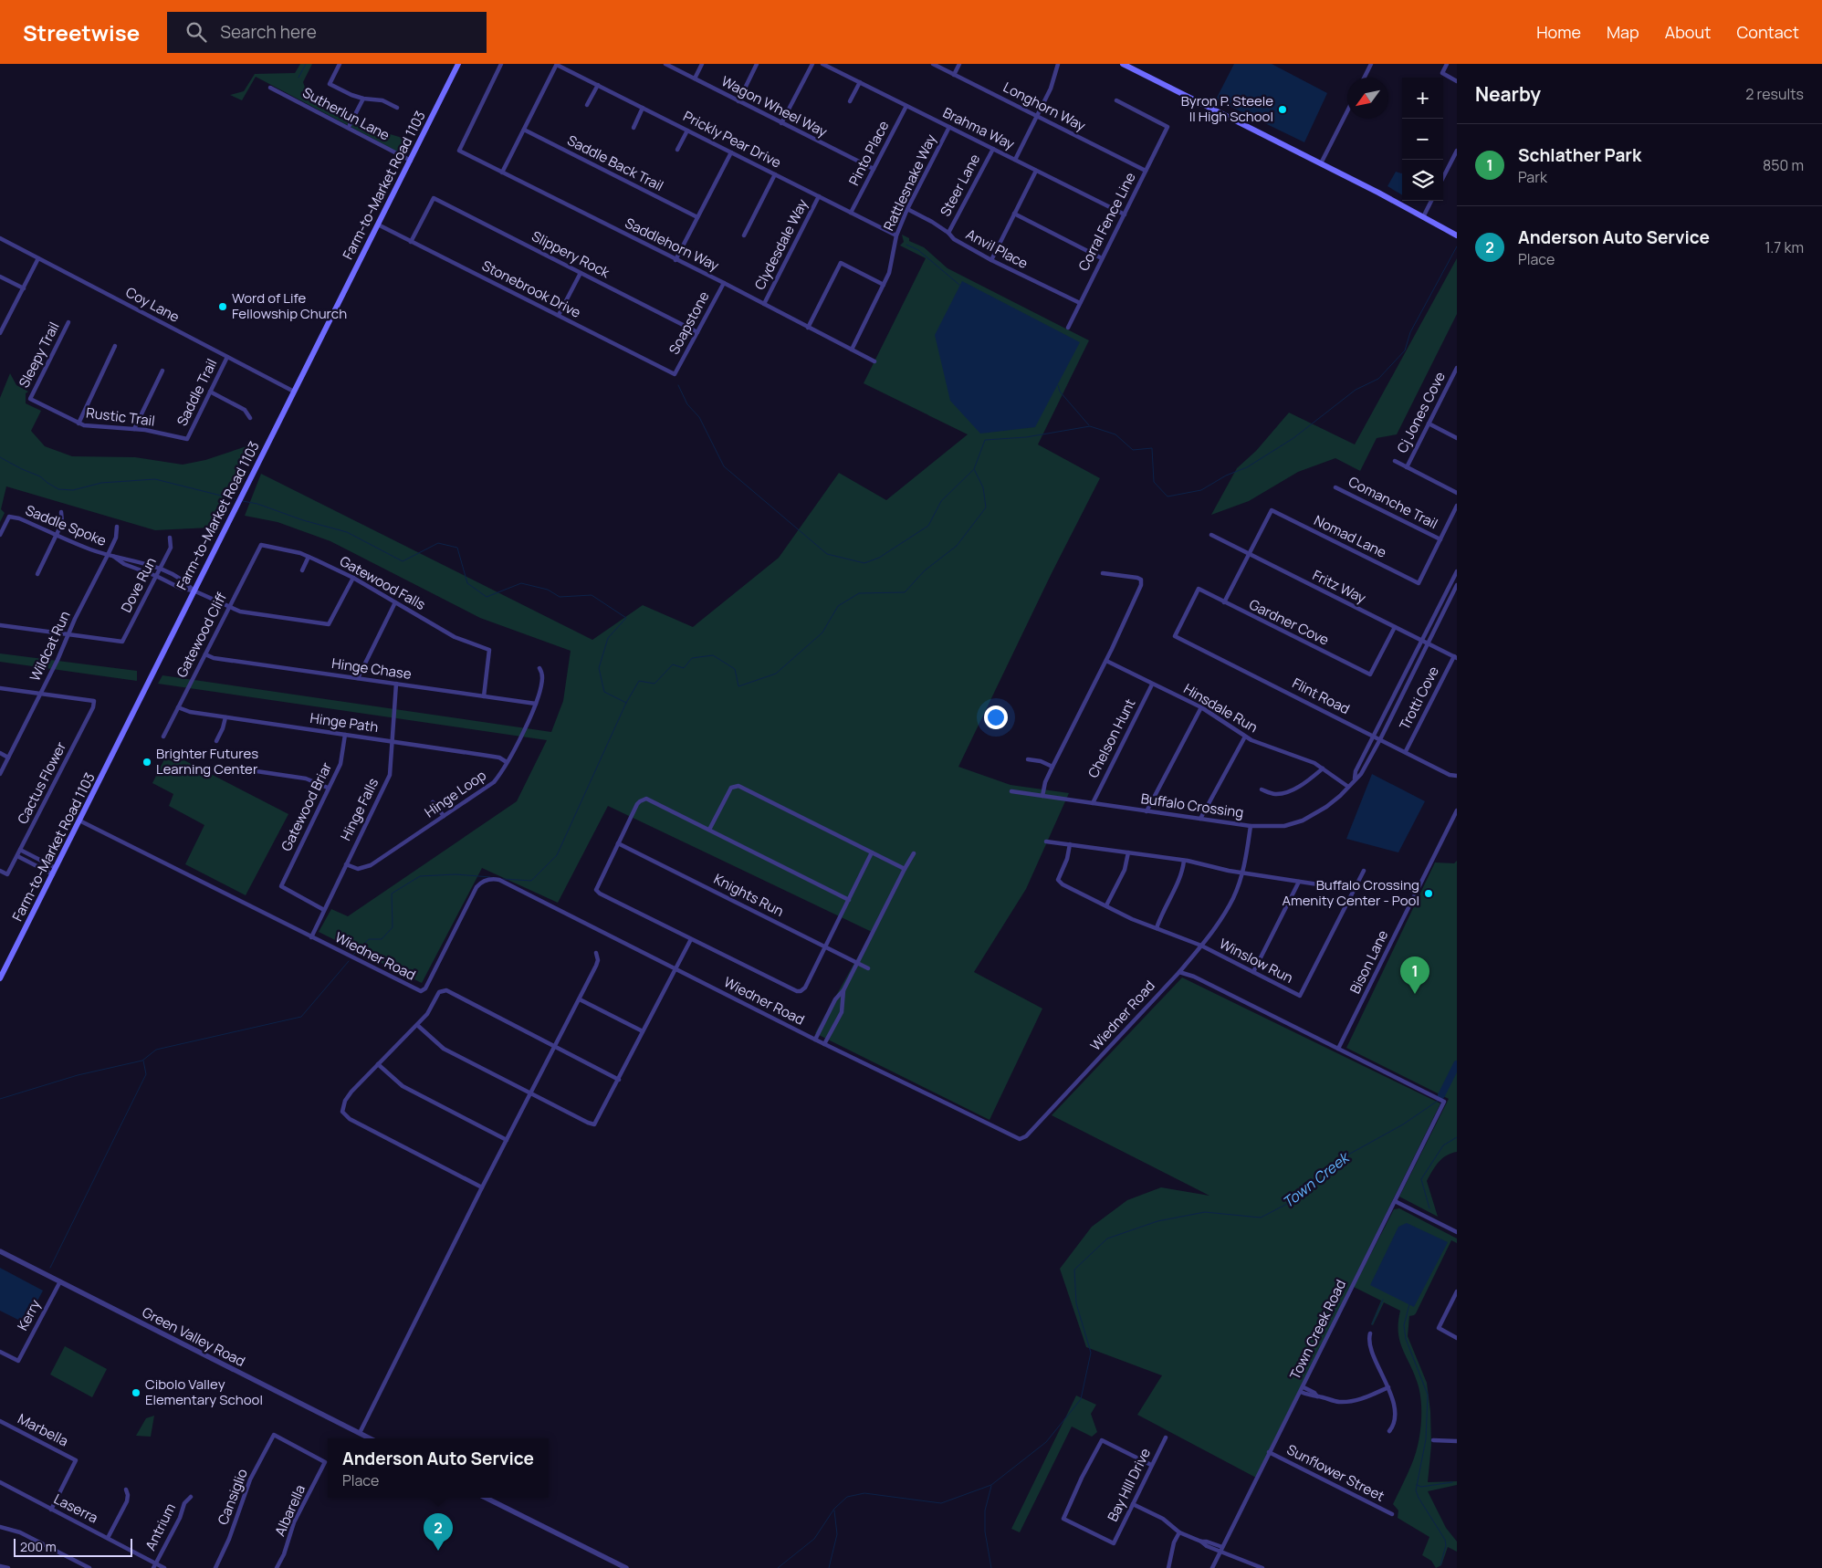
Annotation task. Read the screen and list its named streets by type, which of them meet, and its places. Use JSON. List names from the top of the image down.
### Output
{
  "streets": {
    "main road": ["Farm-to-Market Road 1103"],
    "street": [
      "Wagon Wheel Way",
      "Longhorn Way",
      "Sutherlun Lane",
      "Brahma Way",
      "Prickly Pear Drive",
      "Pinto Place",
      "Saddle Back Trail",
      "Rattlesnake Way",
      "Steer Lane",
      "Corral Fence Line",
      "Saddlehorn Way",
      "Clydesdale Way",
      "Anvil Place",
      "Slippery Rock",
      "Stonebrook Drive",
      "Coy Lane",
      "Soapstone",
      "Sleepy Trail",
      "Saddle Trail",
      "Cj Jones Cove",
      "Rustic Trail",
      "Comanche Trail",
      "Saddle Spoke",
      "Nomad Lane",
      "Gatewood Falls",
      "Dove Run",
      "Fritz Way",
      "Gardner Cove",
      "Gatewood Cliff",
      "Wildcat Run",
      "Hinge Chase",
      "Flint Road",
      "Trotti Cove",
      "Hinsdale Run",
      "Hinge Path",
      "Chelson Hunt",
      "Cactus Flower",
      "Hinge Loop",
      "Buffalo Crossing",
      "Gatewood Briar",
      "Hinge Falls",
      "Knights Run",
      "Wiedner Road",
      "Winslow Run",
      "Bison Lane",
      "Kerry",
      "Town Creek Road",
      "Green Valley Road",
      "Marbella",
      "Sunflower Street",
      "Bay HIll Drive",
      "Cansiglio",
      "Laserra",
      "Albarella",
      "Antrium"
    ]
  },
  "crossings": [
    ["Wagon Wheel Way", "Pinto Place"],
    ["Longhorn Way", "Corral Fence Line"],
    ["Sutherlun Lane", "Farm-to-Market Road 1103"],
    ["Brahma Way", "Pinto Place"],
    ["Brahma Way", "Rattlesnake Way"],
    ["Brahma Way", "Steer Lane"],
    ["Brahma Way", "Corral Fence Line"],
    ["Prickly Pear Drive", "Pinto Place"],
    ["Prickly Pear Drive", "Rattlesnake Way"],
    ["Prickly Pear Drive", "Clydesdale Way"],
    ["Rattlesnake Way", "Saddlehorn Way"],
    ["Rattlesnake Way", "Anvil Place"],
    ["Farm-to-Market Road 1103", "Stonebrook Drive"],
    ["Farm-to-Market Road 1103", "Coy Lane"],
    ["Farm-to-Market Road 1103", "Saddle Spoke"],
    ["Farm-to-Market Road 1103", "Wiedner Road"],
    ["Steer Lane", "Anvil Place"],
    ["Corral Fence Line", "Anvil Place"],
    ["Saddlehorn Way", "Clydesdale Way"],
    ["Saddlehorn Way", "Soapstone"],
    ["Slippery Rock", "Stonebrook Drive"],
    ["Slippery Rock", "Soapstone"],
    ["Stonebrook Drive", "Soapstone"],
    ["Coy Lane", "Saddle Trail"],
    ["Sleepy Trail", "Rustic Trail"],
    ["Saddle Trail", "Rustic Trail"],
    ["Comanche Trail", "Nomad Lane"],
    ["Saddle Spoke", "Dove Run"],
    ["Saddle Spoke", "Wildcat Run"],
    ["Nomad Lane", "Fritz Way"],
    ["Gatewood Falls", "Gatewood Cliff"],
    ["Gatewood Falls", "Hinge Chase"],
    ["Dove Run", "Wildcat Run"],
    ["Fritz Way", "Gardner Cove"],
    ["Fritz Way", "Trotti Cove"],
    ["Fritz Way", "Buffalo Crossing"],
    ["Gardner Cove", "Flint Road"],
    ["Gatewood Cliff", "Hinge Chase"],
    ["Gatewood Cliff", "Hinge Path"],
    ["Wildcat Run", "Cactus Flower"],
    ["Hinge Chase", "Hinge Loop"],
    ["Hinge Chase", "Hinge Falls"],
    ["Flint Road", "Trotti Cove"],
    ["Flint Road", "Buffalo Crossing"],
    ["Hinsdale Run", "Chelson Hunt"],
    ["Hinsdale Run", "Buffalo Crossing"],
    ["Hinge Path", "Hinge Loop"],
    ["Hinge Path", "Gatewood Briar"],
    ["Hinge Path", "Hinge Falls"],
    ["Chelson Hunt", "Buffalo Crossing"],
    ["Hinge Loop", "Hinge Falls"],
    ["Gatewood Briar", "Hinge Falls"],
    ["Hinge Falls", "Wiedner Road"],
    ["Bison Lane", "Town Creek Road"],
    ["Kerry", "Green Valley Road"],
    ["Town Creek Road", "Sunflower Street"],
    ["Marbella", "Laserra"],
    ["Cansiglio", "Albarella"],
    ["Laserra", "Antrium"]
  ],
  "water": ["Town Creek"],
  "places": [
    "Byron P. Steele II High School",
    "Word of Life Fellowship Church",
    "Brighter Futures Learning Center",
    "Buffalo Crossing Amenity Center - Pool",
    "Cibolo Valley Elementary School"
  ],
  "scale_bar": "200 m",
  "north": "bottom left",
  "page": {
    "header": "Streetwise",
    "search": "Search here",
    "nav": [
      "Home",
      "Map",
      "About",
      "Contact"
    ],
    "heading": ["Nearby", "2 results"],
    "map_buttons": ["+", "−"],
    "list": [
      {
        "mark": "1",
        "name": "Schlather Park",
        "note": "Park",
        "value": "850 m"
      },
      {
        "mark": "2",
        "name": "Anderson Auto Service",
        "note": "Place",
        "value": "1.7 km"
      }
    ],
    "pins": ["1", "2"],
    "popup": ["Anderson Auto Service", "Place"],
    "scale": "200 m"
  }
}
